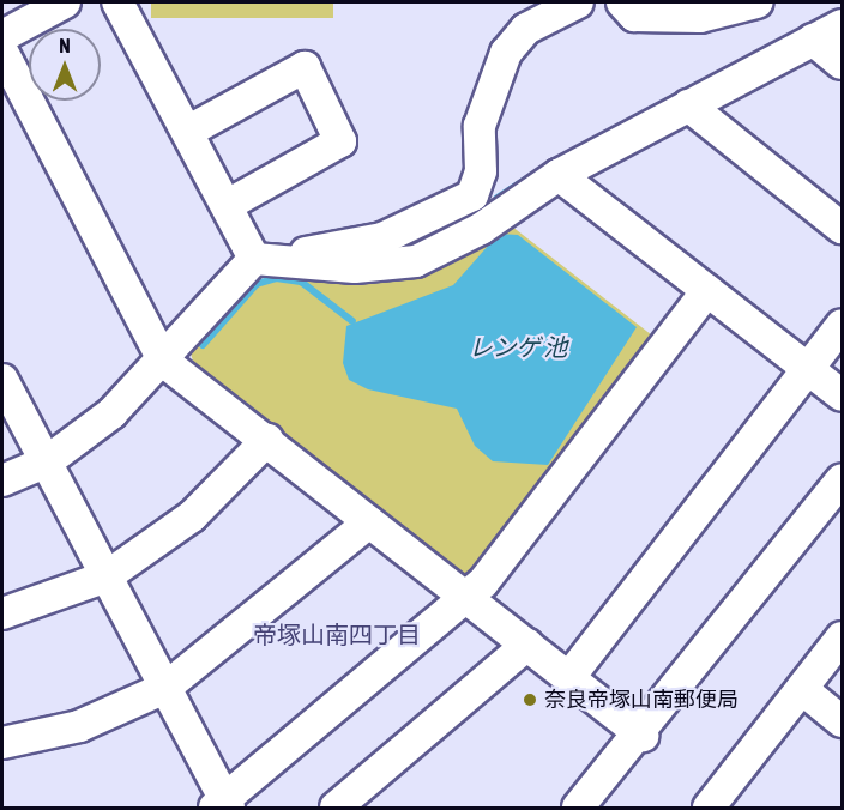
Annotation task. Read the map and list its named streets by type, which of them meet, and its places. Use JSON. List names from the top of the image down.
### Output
{
  "districts": ["帝塚山南四丁目"],
  "water": ["レンゲ 池"],
  "places": ["奈良帝塚山南郵便局"],
  "north": "top"
}
